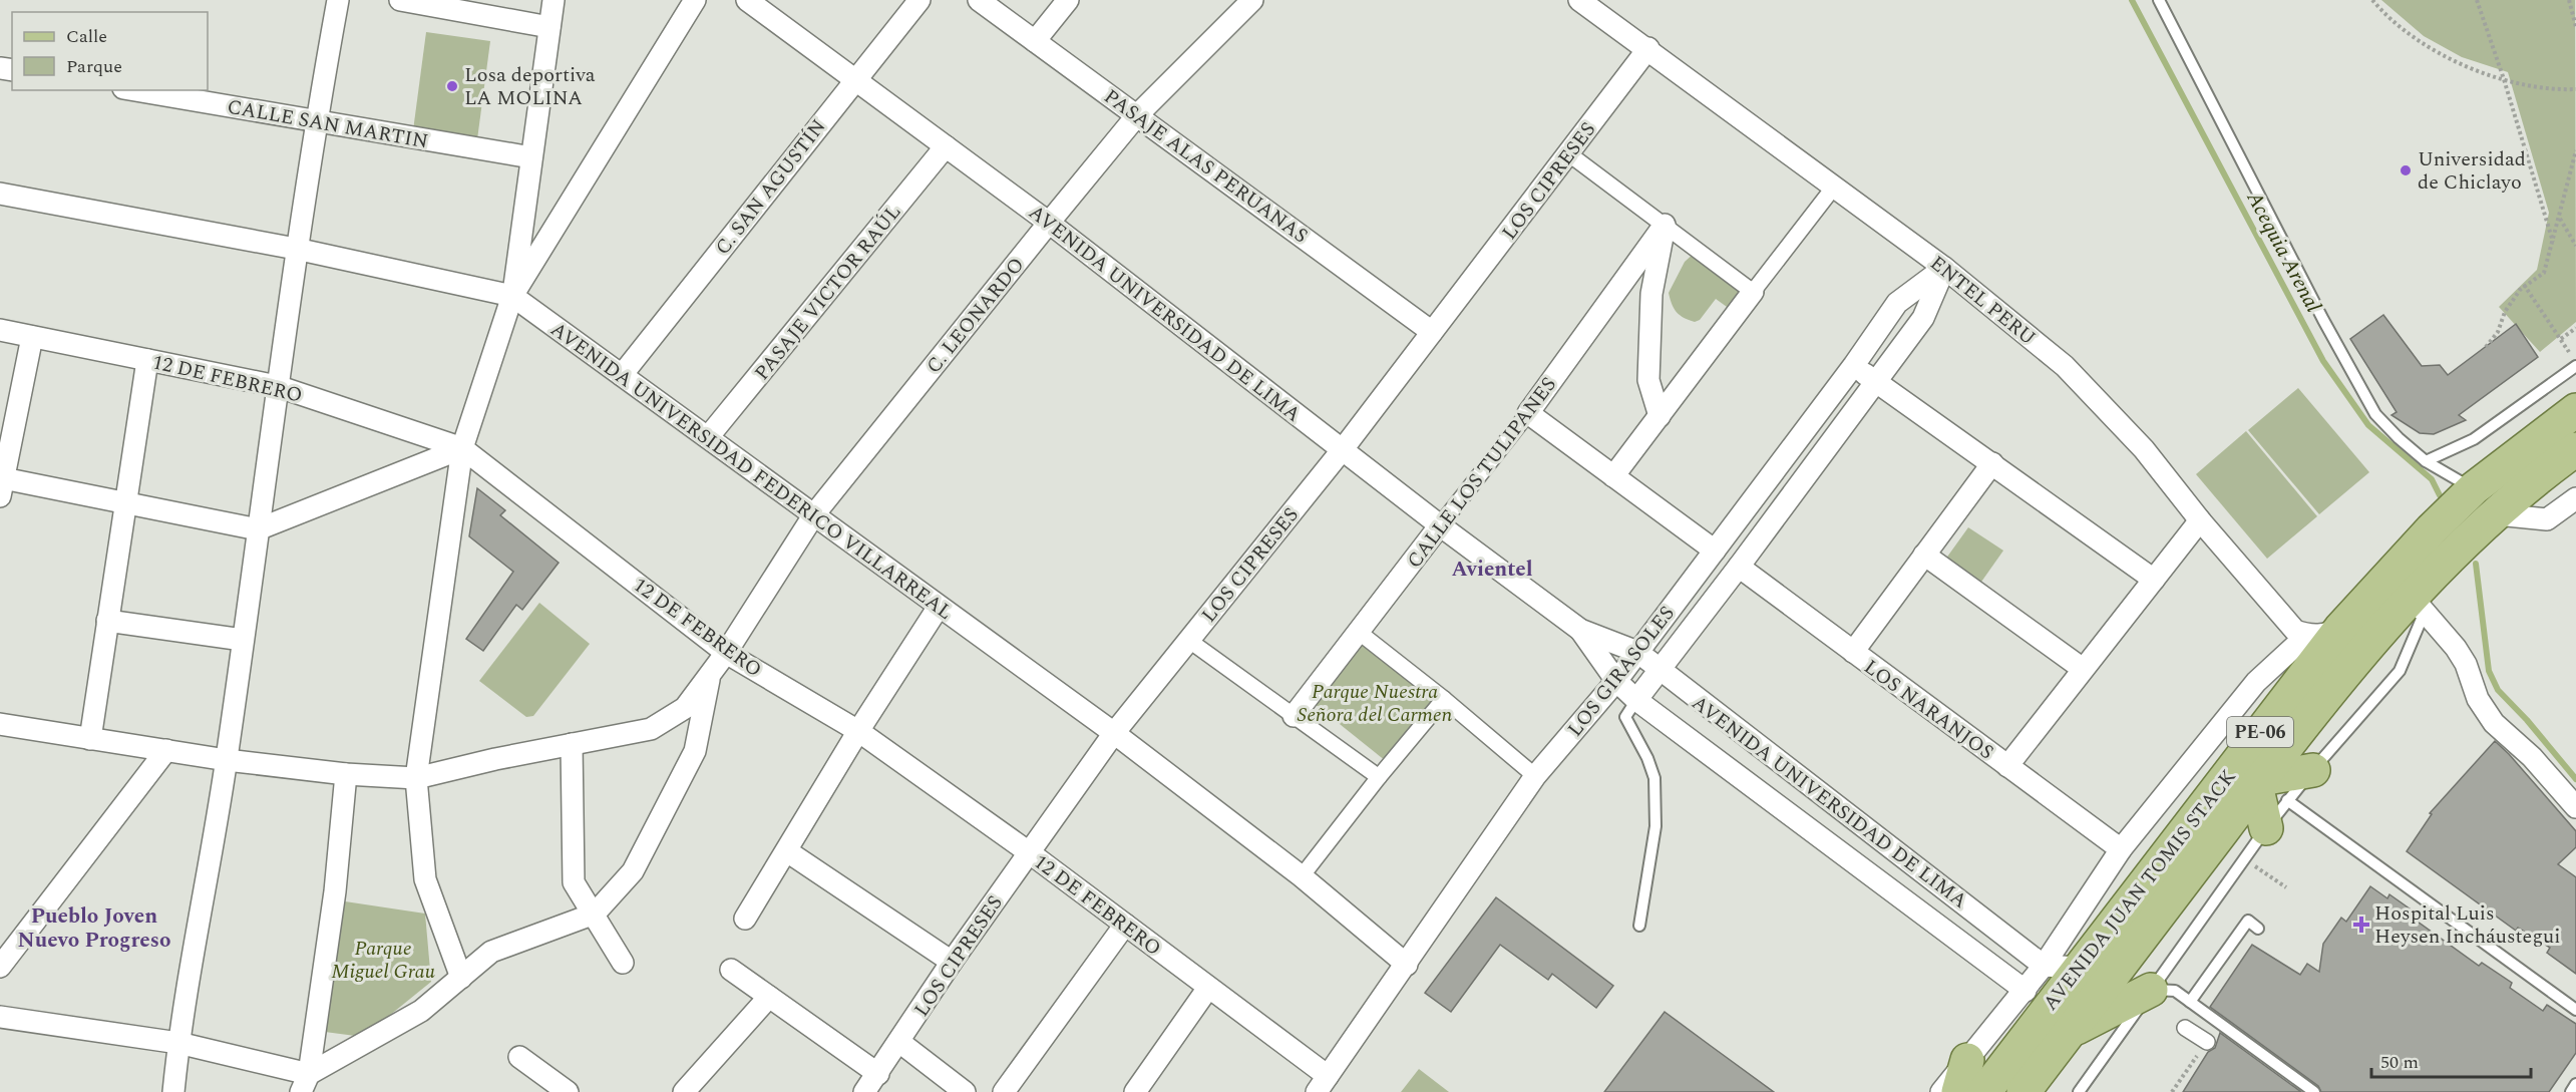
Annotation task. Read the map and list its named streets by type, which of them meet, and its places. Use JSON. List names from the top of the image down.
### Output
{
  "streets": {
    "main road": ["PE-06", "AVENIDA JUAN TOMIS STACK"],
    "street": [
      "CALLE SAN MARTIN",
      "PASAJE ALAS PERUANAS",
      "LOS CIPRESES",
      "C. SAN AGUSTÍN",
      "PASAJE VICTOR RAÚL",
      "ENTEL PERU",
      "AVENIDA UNIVERSIDAD DE LIMA",
      "C. LEONARDO",
      "12 DE FEBRERO",
      "AVENIDA UNIVERSIDAD FEDERICO VILLARREAL",
      "CALLE LOS TULIPANES",
      "LOS GIRASOLES",
      "LOS NARANJOS"
    ]
  },
  "crossings": [
    ["PASAJE ALAS PERUANAS", "LOS CIPRESES"],
    ["PASAJE ALAS PERUANAS", "C. LEONARDO"],
    ["LOS CIPRESES", "ENTEL PERU"],
    ["LOS CIPRESES", "AVENIDA UNIVERSIDAD DE LIMA"],
    ["LOS CIPRESES", "12 DE FEBRERO"],
    ["LOS CIPRESES", "AVENIDA UNIVERSIDAD FEDERICO VILLARREAL"],
    ["C. SAN AGUSTÍN", "AVENIDA UNIVERSIDAD DE LIMA"],
    ["C. SAN AGUSTÍN", "AVENIDA UNIVERSIDAD FEDERICO VILLARREAL"],
    ["PASAJE VICTOR RAÚL", "AVENIDA UNIVERSIDAD DE LIMA"],
    ["PASAJE VICTOR RAÚL", "AVENIDA UNIVERSIDAD FEDERICO VILLARREAL"],
    ["ENTEL PERU", "LOS GIRASOLES"],
    ["ENTEL PERU", "AVENIDA JUAN TOMIS STACK"],
    ["AVENIDA UNIVERSIDAD DE LIMA", "C. LEONARDO"],
    ["AVENIDA UNIVERSIDAD DE LIMA", "CALLE LOS TULIPANES"],
    ["AVENIDA UNIVERSIDAD DE LIMA", "LOS GIRASOLES"],
    ["AVENIDA UNIVERSIDAD DE LIMA", "AVENIDA JUAN TOMIS STACK"],
    ["C. LEONARDO", "12 DE FEBRERO"],
    ["C. LEONARDO", "AVENIDA UNIVERSIDAD FEDERICO VILLARREAL"],
    ["12 DE FEBRERO", "LOS GIRASOLES"],
    ["AVENIDA UNIVERSIDAD FEDERICO VILLARREAL", "LOS GIRASOLES"],
    ["LOS NARANJOS", "AVENIDA JUAN TOMIS STACK"]
  ],
  "districts": ["Avientel", "Pueblo Joven Nuevo Progreso"],
  "water": ["Acequia Arenal"],
  "parks": ["Parque Nuestra Señora del Carmen", "Parque Miguel Grau"],
  "places": {
    "other": ["Losa deportiva LA MOLINA", "Universidad de Chiclayo"],
    "health": ["Hospital Luis Heysen Incháustegui"]
  },
  "legend": ["Calle", "Parque"],
  "scale_bar": "50 m"
}
